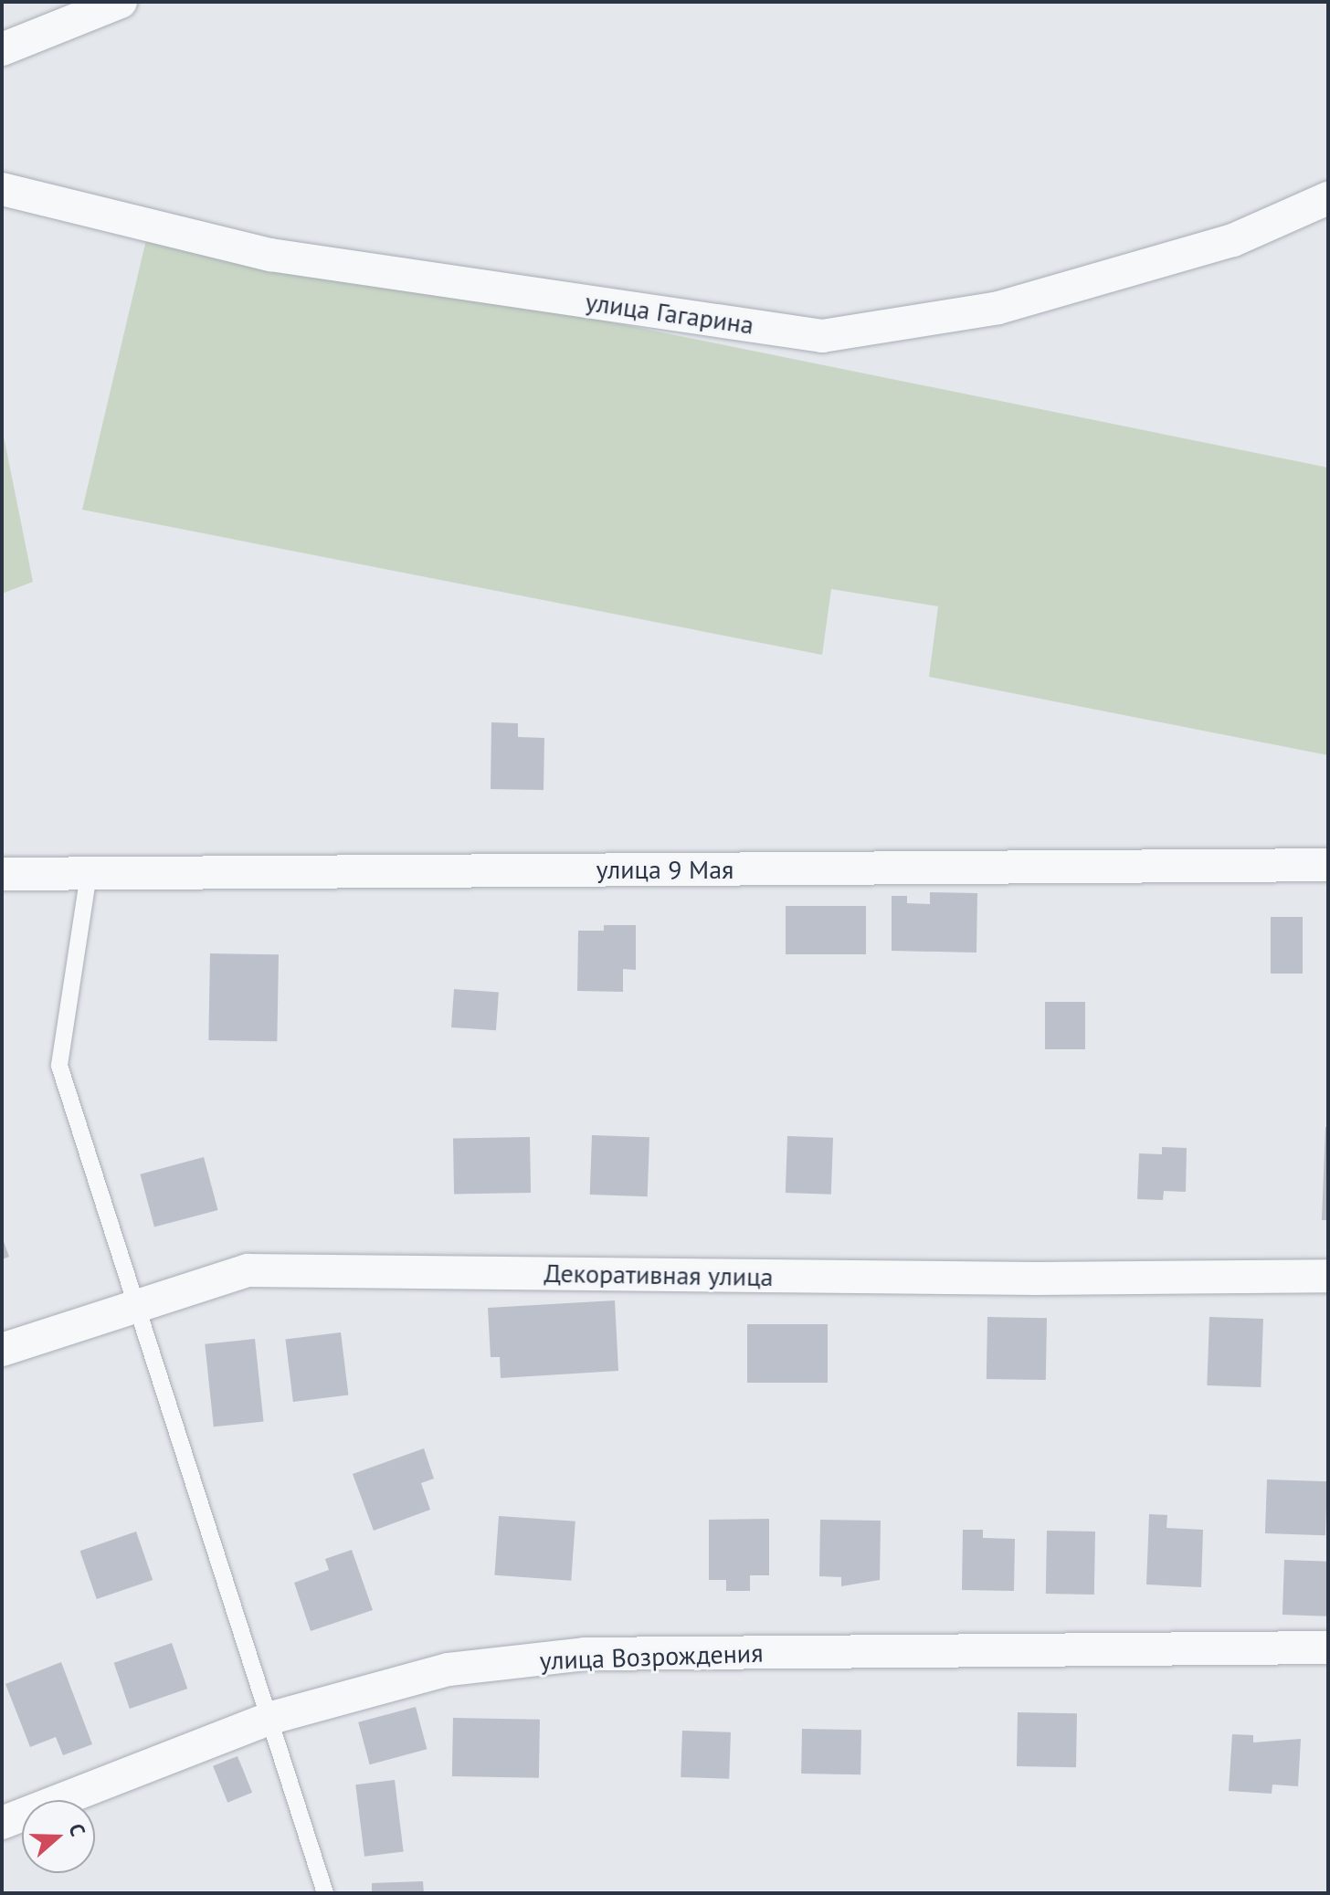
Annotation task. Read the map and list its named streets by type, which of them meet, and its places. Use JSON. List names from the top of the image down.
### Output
{
  "streets": {
    "street": [
      "улица Гагарина",
      "улица 9 Мая",
      "Декоративная улица",
      "улица Возрождения"
    ]
  },
  "north": "right"
}
